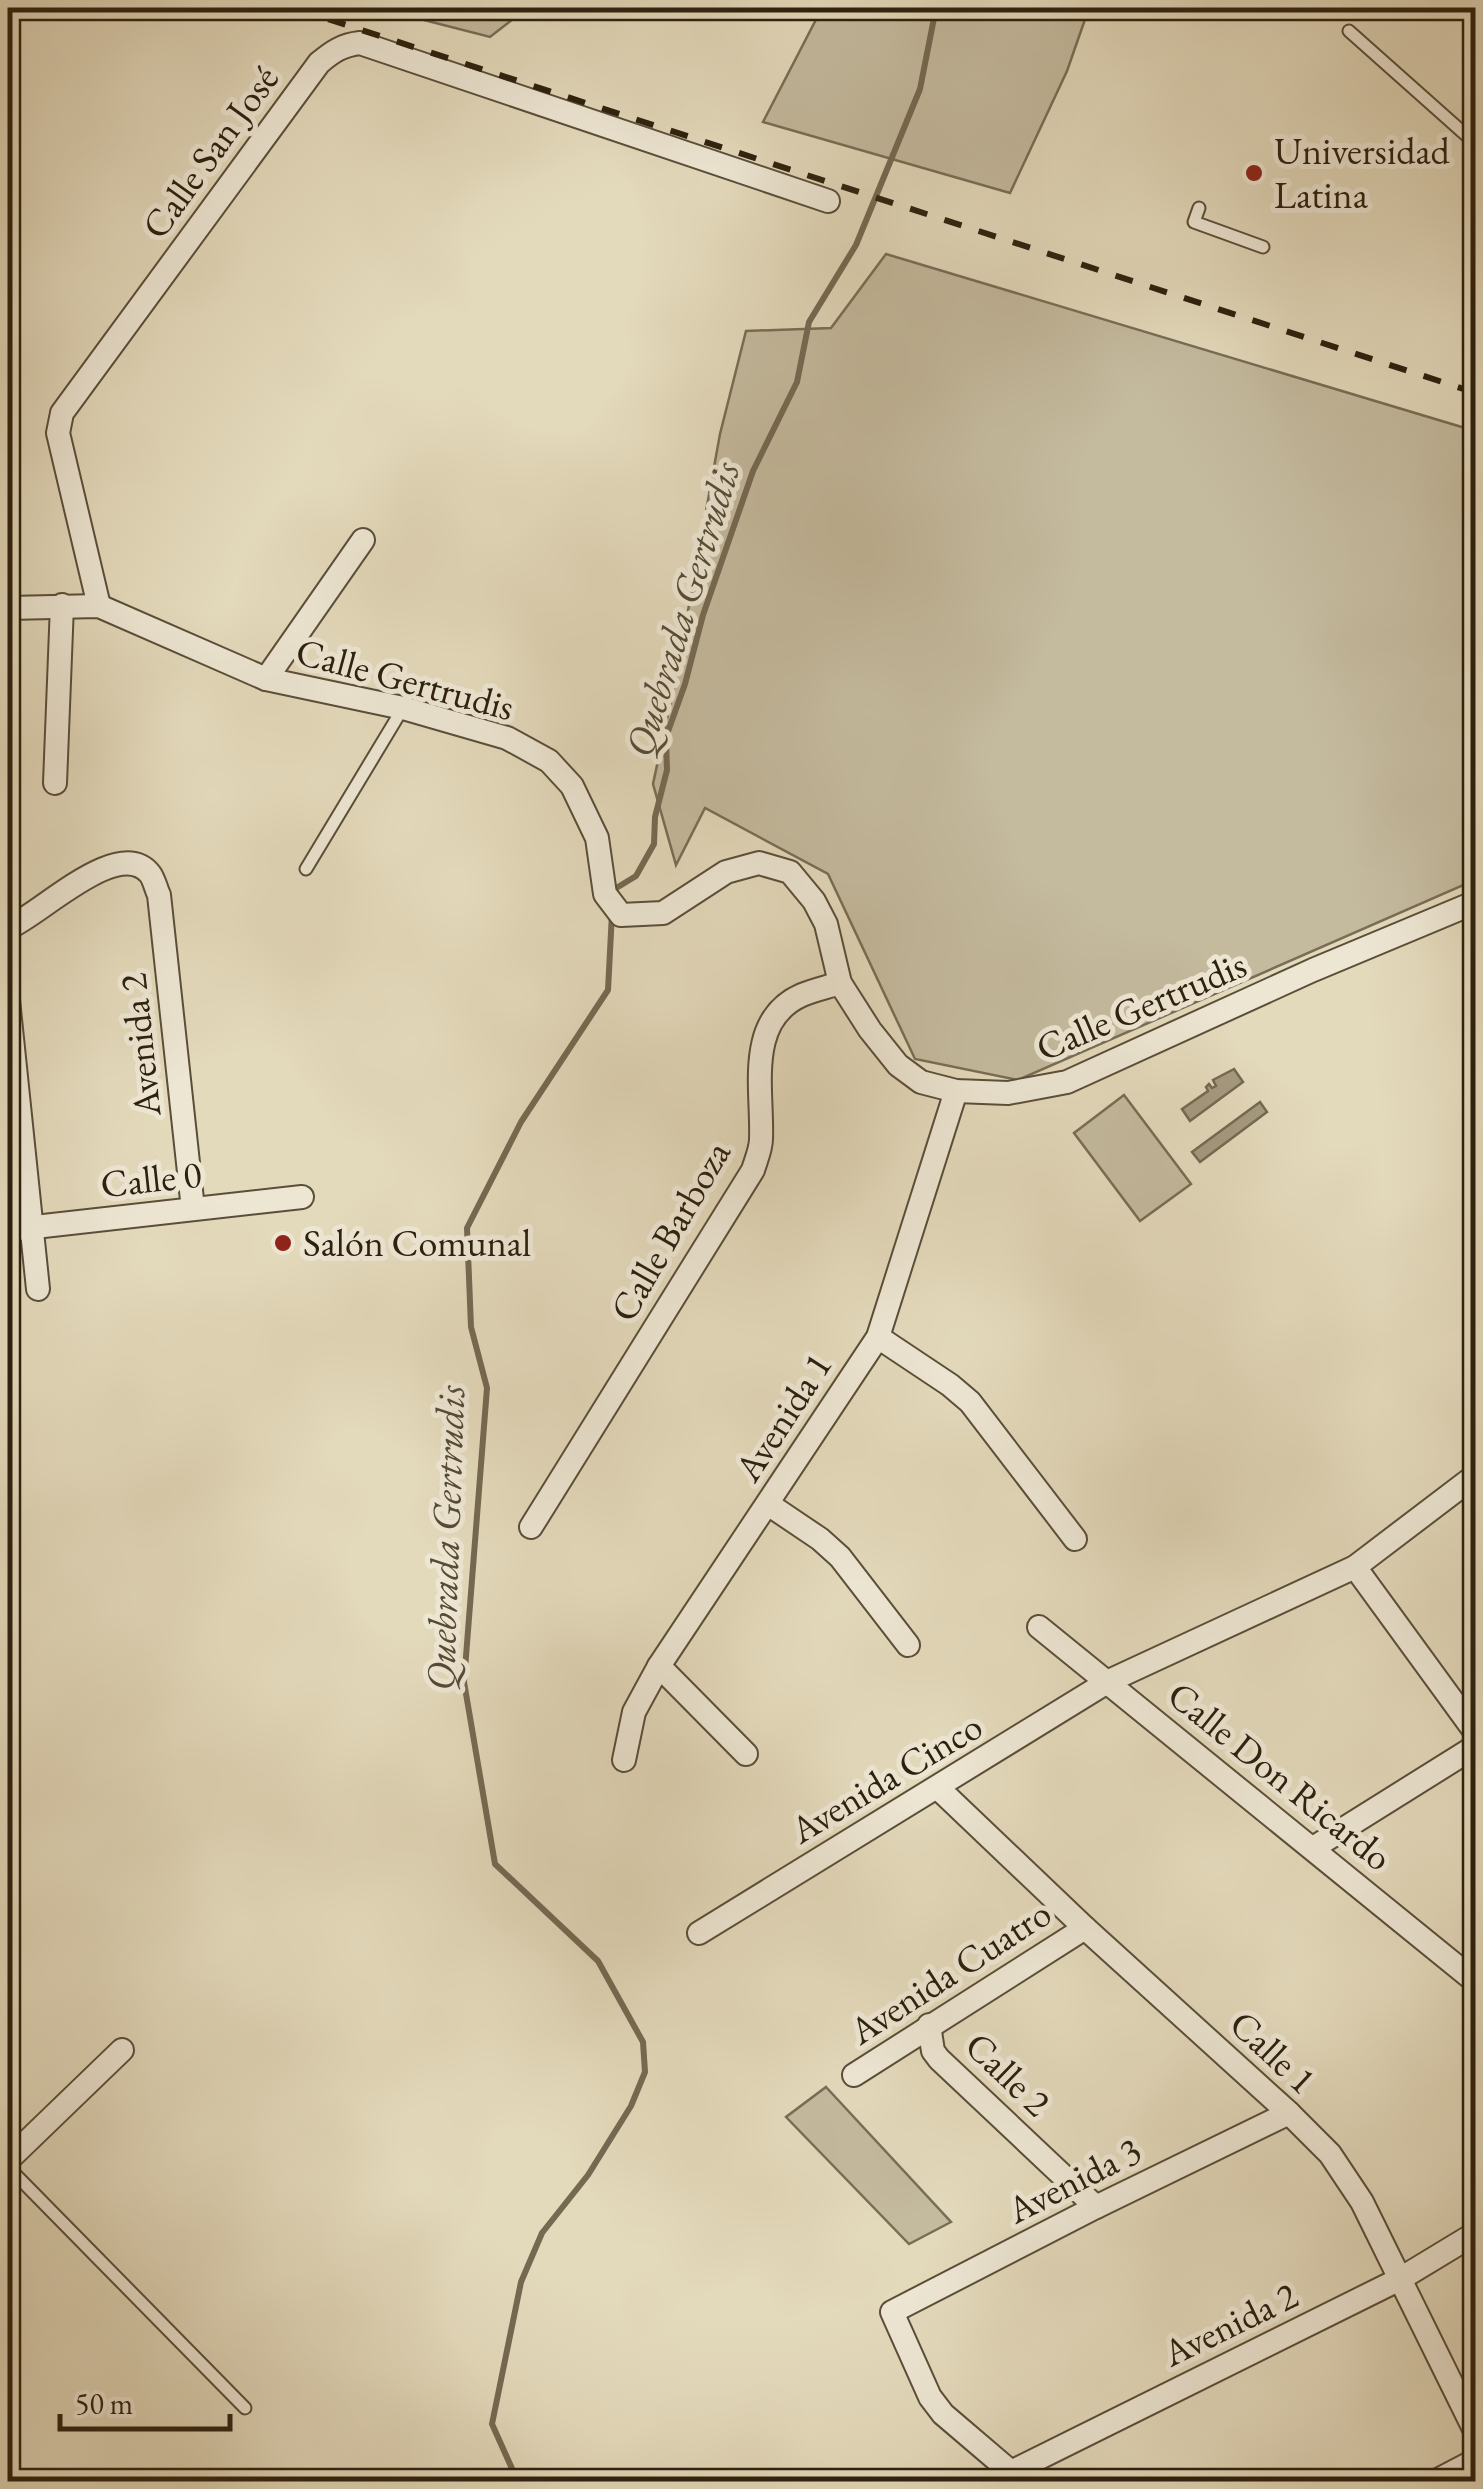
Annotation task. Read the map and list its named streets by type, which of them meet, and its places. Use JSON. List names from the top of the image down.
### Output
{
  "streets": {
    "street": [
      "Calle San José",
      "Calle Gertrudis",
      "Avenida 2",
      "Calle 0",
      "Calle Barboza",
      "Avenida 1",
      "Calle Don Ricardo",
      "Avenida Cinco",
      "Avenida Cuatro",
      "Calle 1",
      "Calle 2",
      "Avenida 3"
    ]
  },
  "crossings": [
    ["Calle San José", "Calle Gertrudis"],
    ["Calle Gertrudis", "Calle Barboza"],
    ["Calle Gertrudis", "Avenida 1"],
    ["Avenida 2", "Calle 0"],
    ["Avenida 2", "Calle 1"],
    ["Avenida 2", "Avenida 3"],
    ["Calle Don Ricardo", "Avenida Cinco"],
    ["Avenida Cinco", "Calle 1"],
    ["Avenida Cuatro", "Calle 1"],
    ["Avenida Cuatro", "Calle 2"],
    ["Calle 1", "Avenida 3"],
    ["Calle 2", "Avenida 3"]
  ],
  "water": ["Quebrada Gertrudis"],
  "places": ["Universidad Latina", "Salón Comunal"],
  "scale_bar": "50 m"
}
